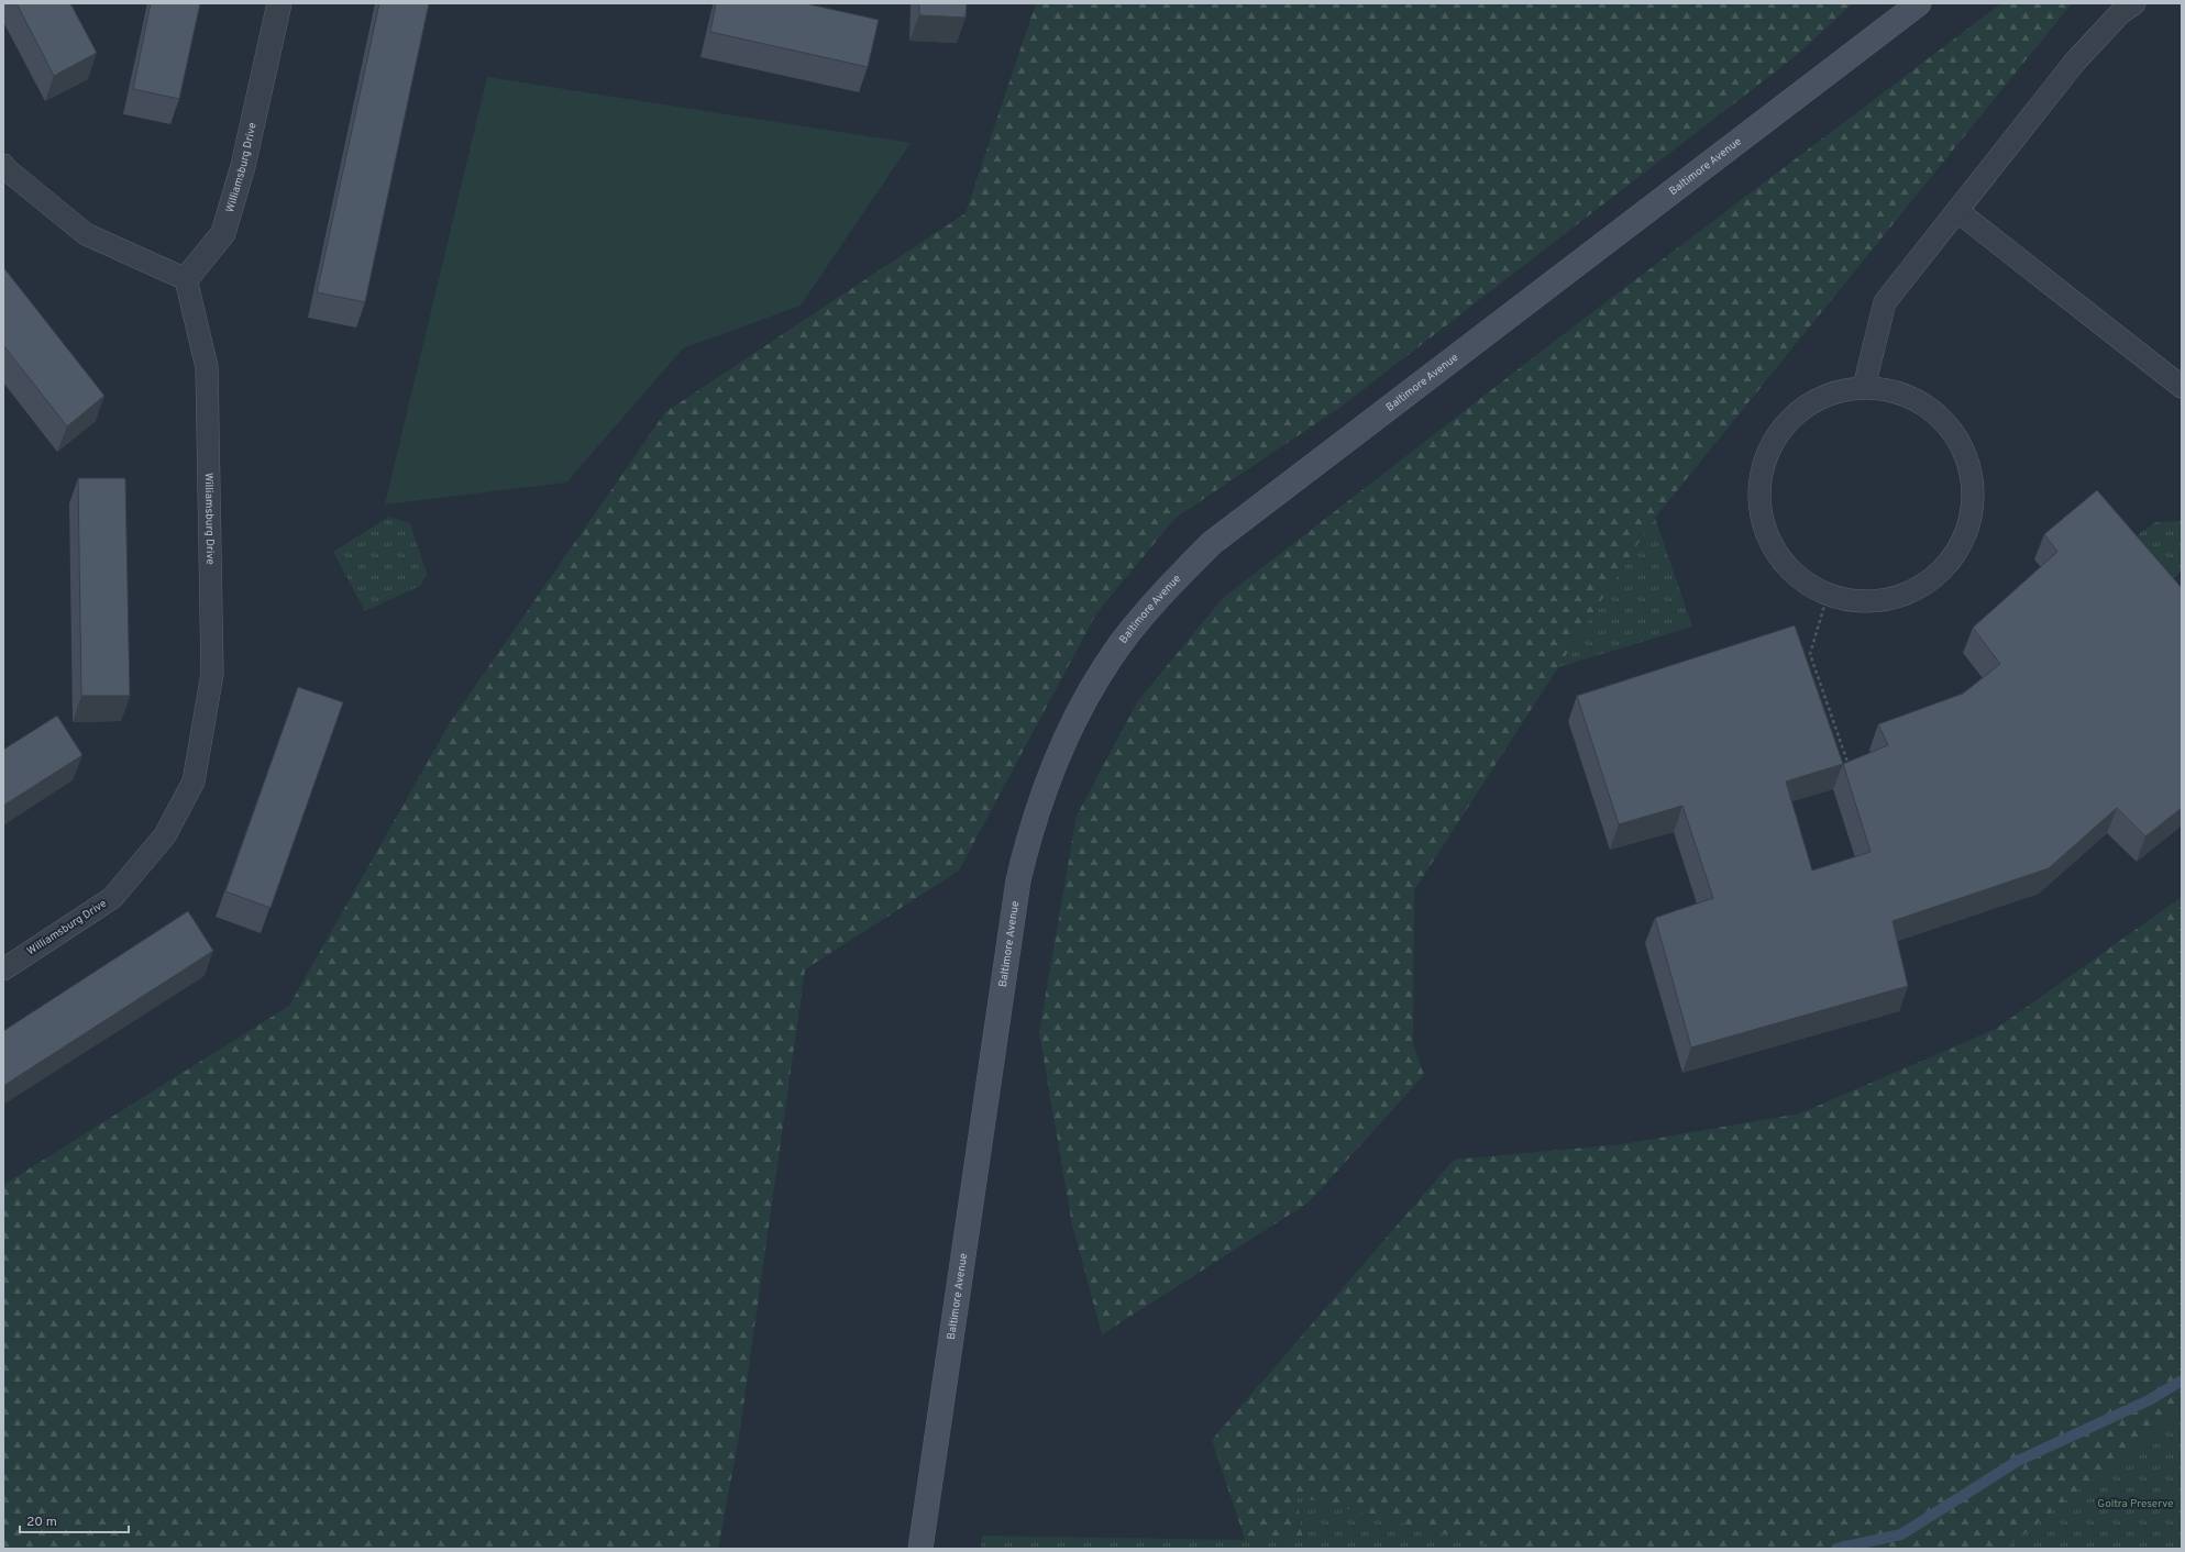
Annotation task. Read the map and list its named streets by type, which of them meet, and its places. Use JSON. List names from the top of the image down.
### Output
{
  "streets": {
    "street": ["Baltimore Avenue", "Williamsburg Drive"]
  },
  "parks": ["Goltra Preserve"],
  "scale_bar": "20 m"
}
